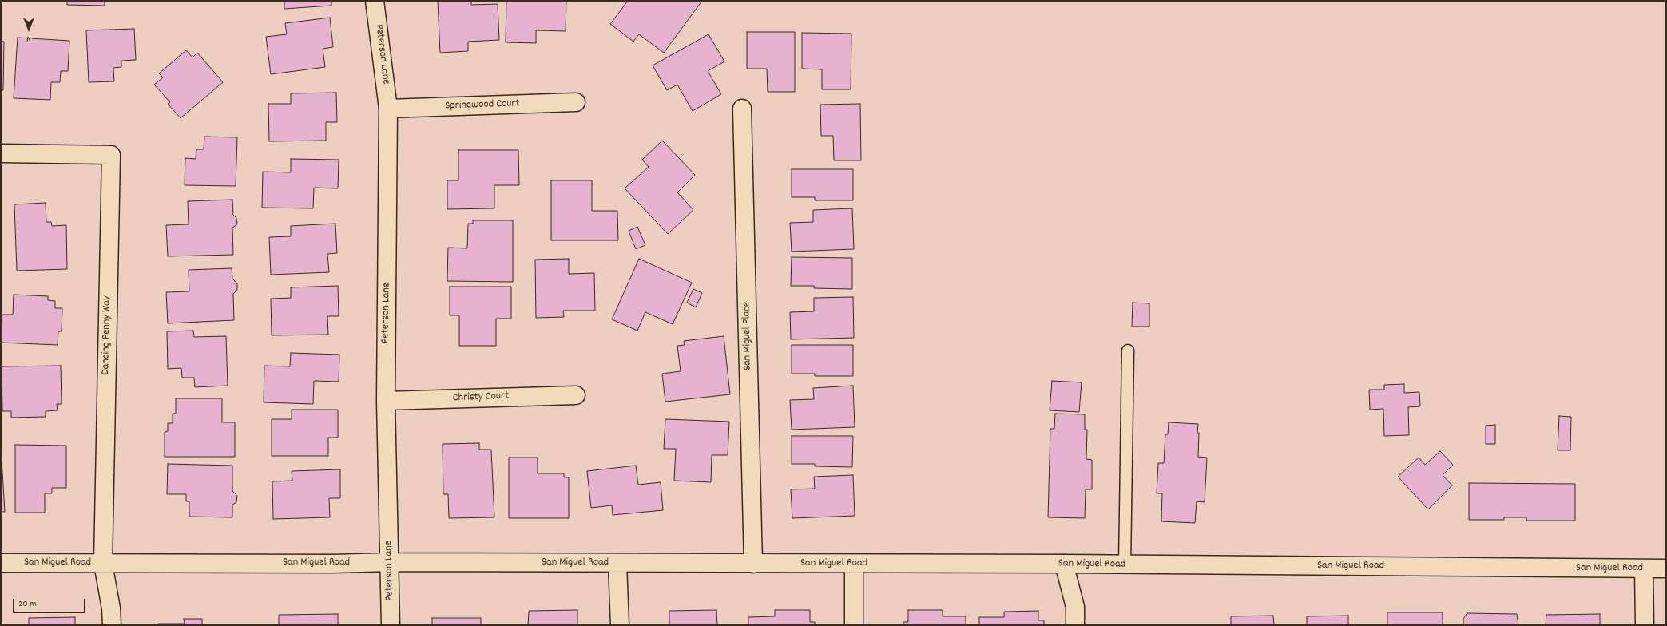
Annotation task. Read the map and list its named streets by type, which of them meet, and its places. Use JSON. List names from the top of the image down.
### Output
{
  "streets": {
    "street": [
      "Peterson Lane",
      "Springwood Court",
      "Dancing Penny Way",
      "San Miguel Place",
      "Christy Court",
      "San Miguel Road"
    ]
  },
  "crossings": [
    ["Peterson Lane", "Springwood Court"],
    ["Peterson Lane", "Christy Court"],
    ["Peterson Lane", "San Miguel Road"],
    ["Dancing Penny Way", "San Miguel Road"],
    ["San Miguel Place", "San Miguel Road"]
  ],
  "scale_bar": "20 m",
  "north": "bottom"
}
